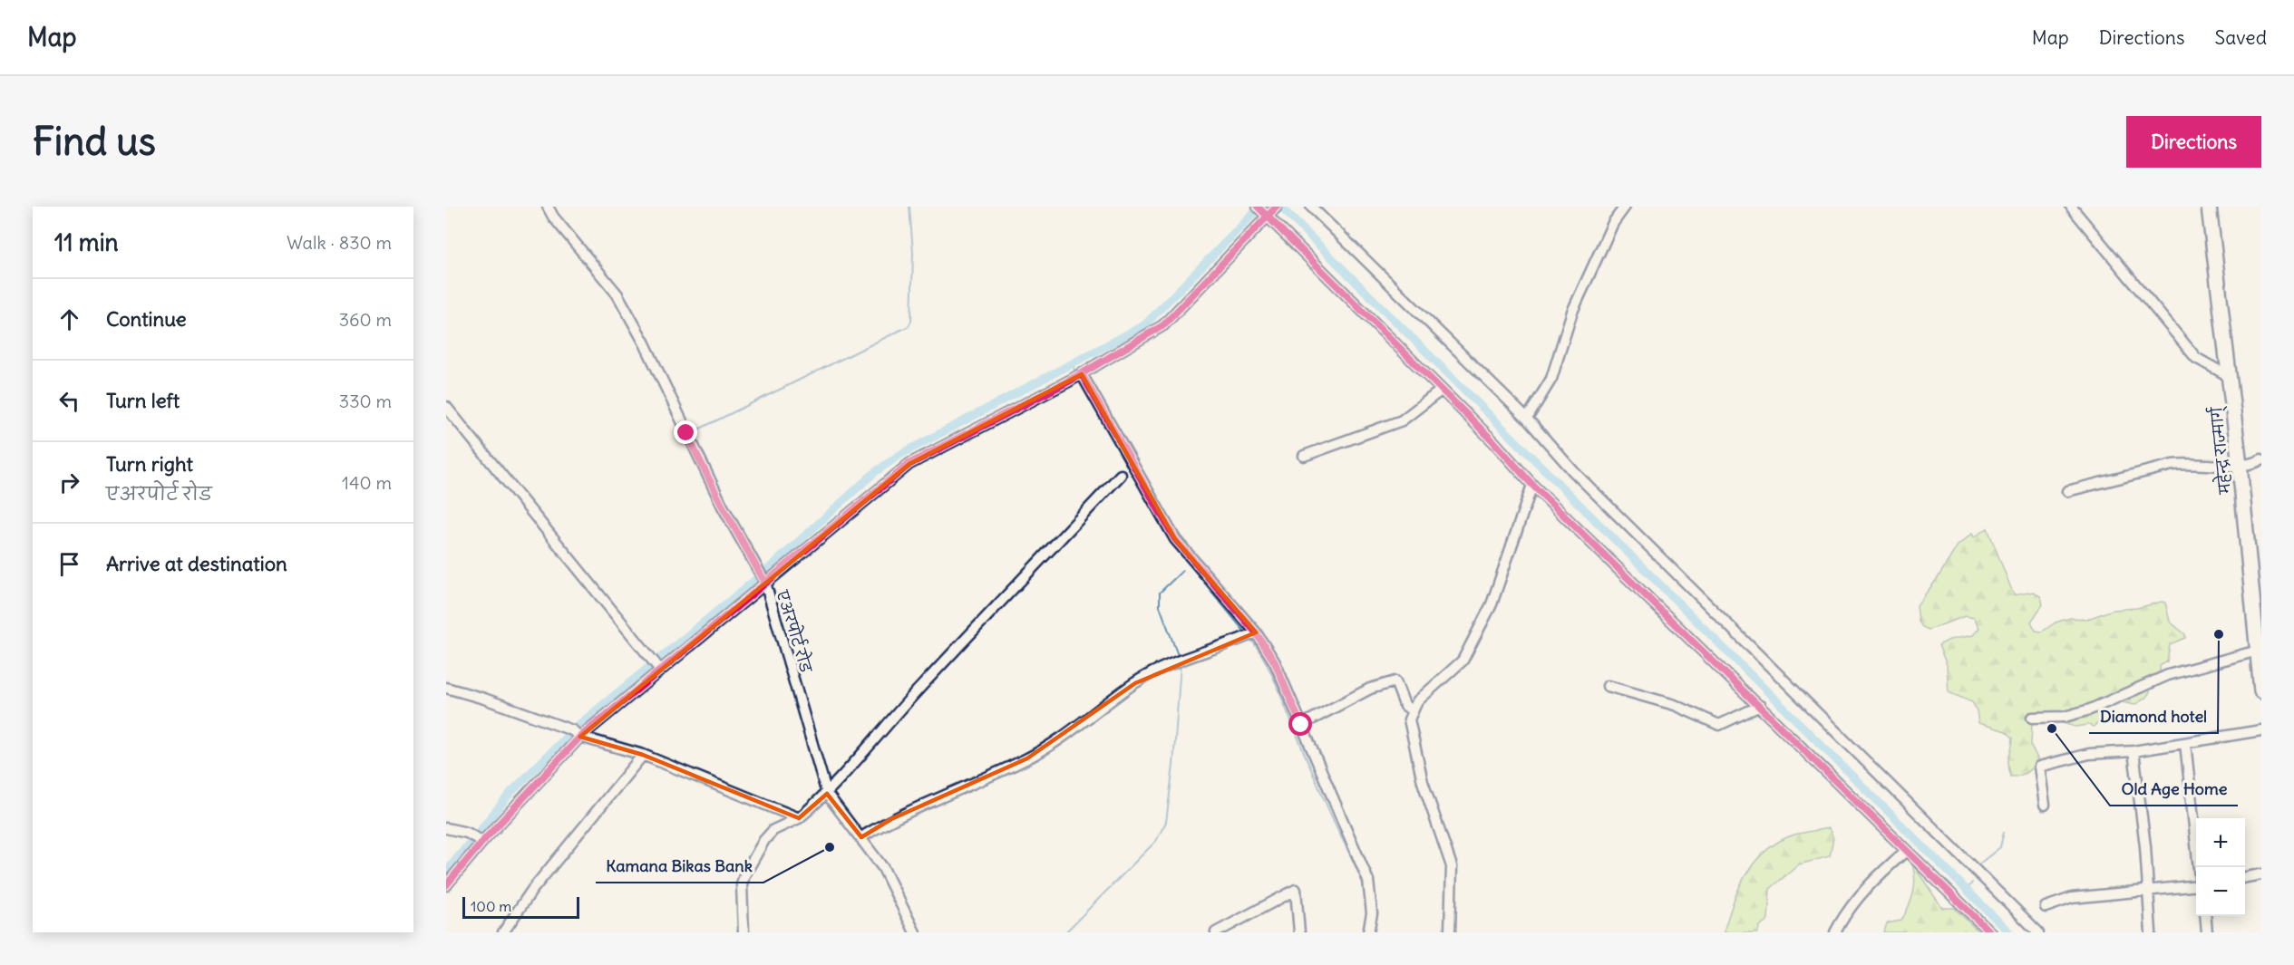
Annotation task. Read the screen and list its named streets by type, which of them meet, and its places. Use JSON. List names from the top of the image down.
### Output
{
  "streets": {
    "highway": ["महेन्द्र राज्मार्ग्"],
    "street": ["एअरपोर्ट रोड"]
  },
  "places": ["Diamond hotel", "Old Age Home", "Kamana Bikas Bank"],
  "scale_bar": "100 m",
  "page": {
    "header": "Map",
    "nav": ["Map", "Directions", "Saved"],
    "buttons": "Directions",
    "title": "Find us",
    "heading": ["11 min", "Walk · 830 m"],
    "list": [
      ["Continue", "360 m"],
      ["Turn left", "330 m"],
      ["Turn right", "एअरपोर्ट रोड", "140 m"],
      "Arrive at destination"
    ],
    "map_buttons": ["+", "−"],
    "scale": "100 m"
  }
}
